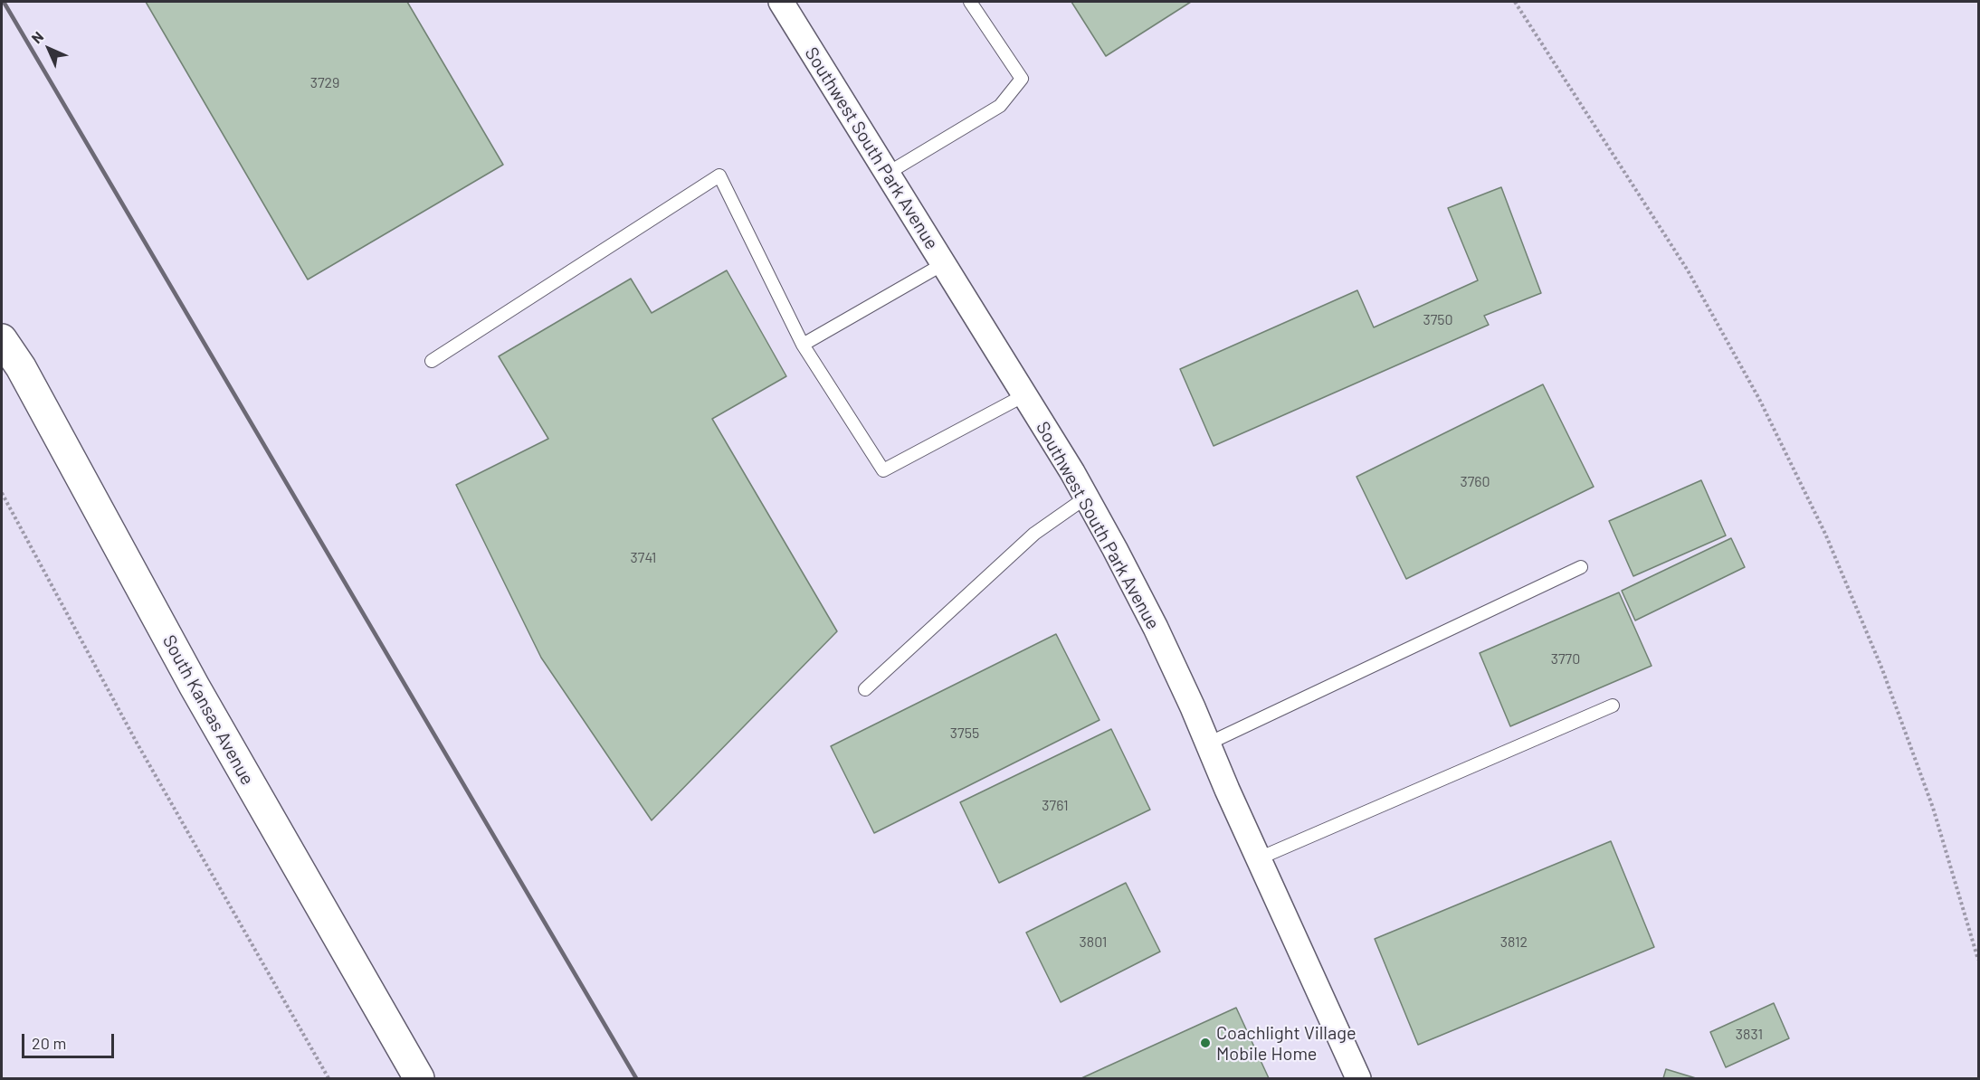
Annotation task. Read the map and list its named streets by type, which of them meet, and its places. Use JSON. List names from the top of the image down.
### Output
{
  "streets": {
    "main road": ["South Kansas Avenue"],
    "street": ["Southwest South Park Avenue"]
  },
  "places": ["Coachlight Village Mobile Home"],
  "house_numbers": [
    "3729",
    "3750",
    "3760",
    "3741",
    "3770",
    "3755",
    "3761",
    "3801",
    "3812",
    "3831"
  ],
  "scale_bar": "20 m",
  "north": "top left"
}
